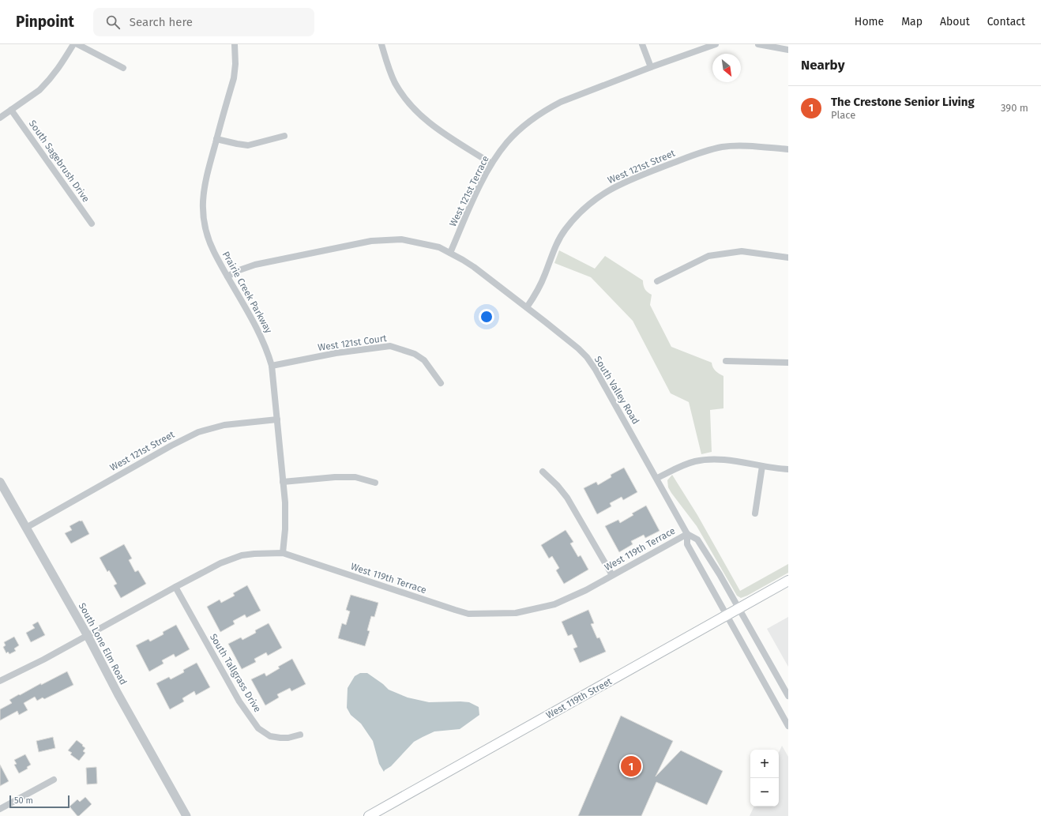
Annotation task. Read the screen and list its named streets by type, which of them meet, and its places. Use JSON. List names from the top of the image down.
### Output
{
  "streets": {
    "main road": ["West 119th Street"],
    "street": [
      "South Sagebrush Drive",
      "West 121st Street",
      "West 121st Terrace",
      "Prairie Creek Parkway",
      "West 121st Court",
      "South Valley Road",
      "West 119th Terrace",
      "South Lone Elm Road",
      "South Tallgrass Drive"
    ]
  },
  "crossings": [
    ["West 121st Street", "Prairie Creek Parkway"],
    ["West 121st Street", "South Valley Road"],
    ["West 121st Street", "South Lone Elm Road"],
    ["West 121st Terrace", "South Valley Road"],
    ["Prairie Creek Parkway", "West 121st Court"],
    ["Prairie Creek Parkway", "West 119th Terrace"],
    ["South Valley Road", "West 119th Terrace"],
    ["South Valley Road", "West 119th Street"],
    ["West 119th Terrace", "South Lone Elm Road"],
    ["West 119th Terrace", "South Tallgrass Drive"]
  ],
  "scale_bar": "50 m",
  "north": "bottom right",
  "page": {
    "header": "Pinpoint",
    "search": "Search here",
    "nav": [
      "Home",
      "Map",
      "About",
      "Contact"
    ],
    "heading": "Nearby",
    "list": [
      {
        "mark": "1",
        "name": "The Crestone Senior Living",
        "note": "Place",
        "value": "390 m"
      }
    ],
    "map_buttons": ["+", "−"],
    "pins": "1",
    "scale": "50 m"
  }
}
